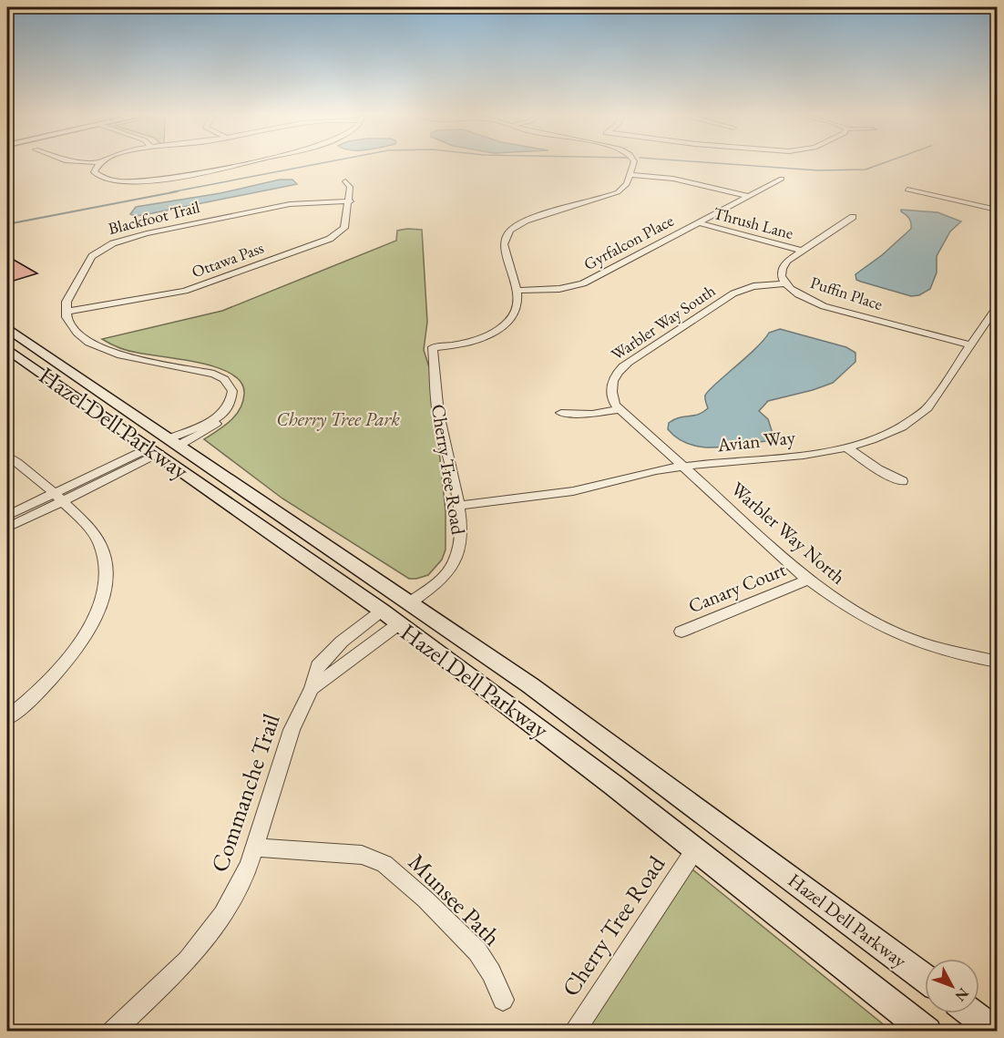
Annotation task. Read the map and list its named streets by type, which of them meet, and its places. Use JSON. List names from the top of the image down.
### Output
{
  "streets": {
    "main road": ["Hazel Dell Parkway"],
    "street": [
      "Blackfoot Trail",
      "Thrush Lane",
      "Gyrfalcon Place",
      "Ottawa Pass",
      "Puffin Place",
      "Warbler Way South",
      "Avian Way",
      "Cherry Tree Road",
      "Warbler Way North",
      "Canary Court",
      "Commanche Trail",
      "Munsee Path"
    ]
  },
  "crossings": [
    ["Blackfoot Trail", "Ottawa Pass"],
    ["Thrush Lane", "Gyrfalcon Place"],
    ["Thrush Lane", "Puffin Place"],
    ["Gyrfalcon Place", "Cherry Tree Road"],
    ["Puffin Place", "Warbler Way South"],
    ["Puffin Place", "Avian Way"],
    ["Hazel Dell Parkway", "Cherry Tree Road"],
    ["Hazel Dell Parkway", "Commanche Trail"],
    ["Avian Way", "Cherry Tree Road"],
    ["Avian Way", "Warbler Way North"],
    ["Warbler Way North", "Canary Court"],
    ["Commanche Trail", "Munsee Path"]
  ],
  "parks": ["Cherry Tree Park"],
  "north": "bottom right"
}
